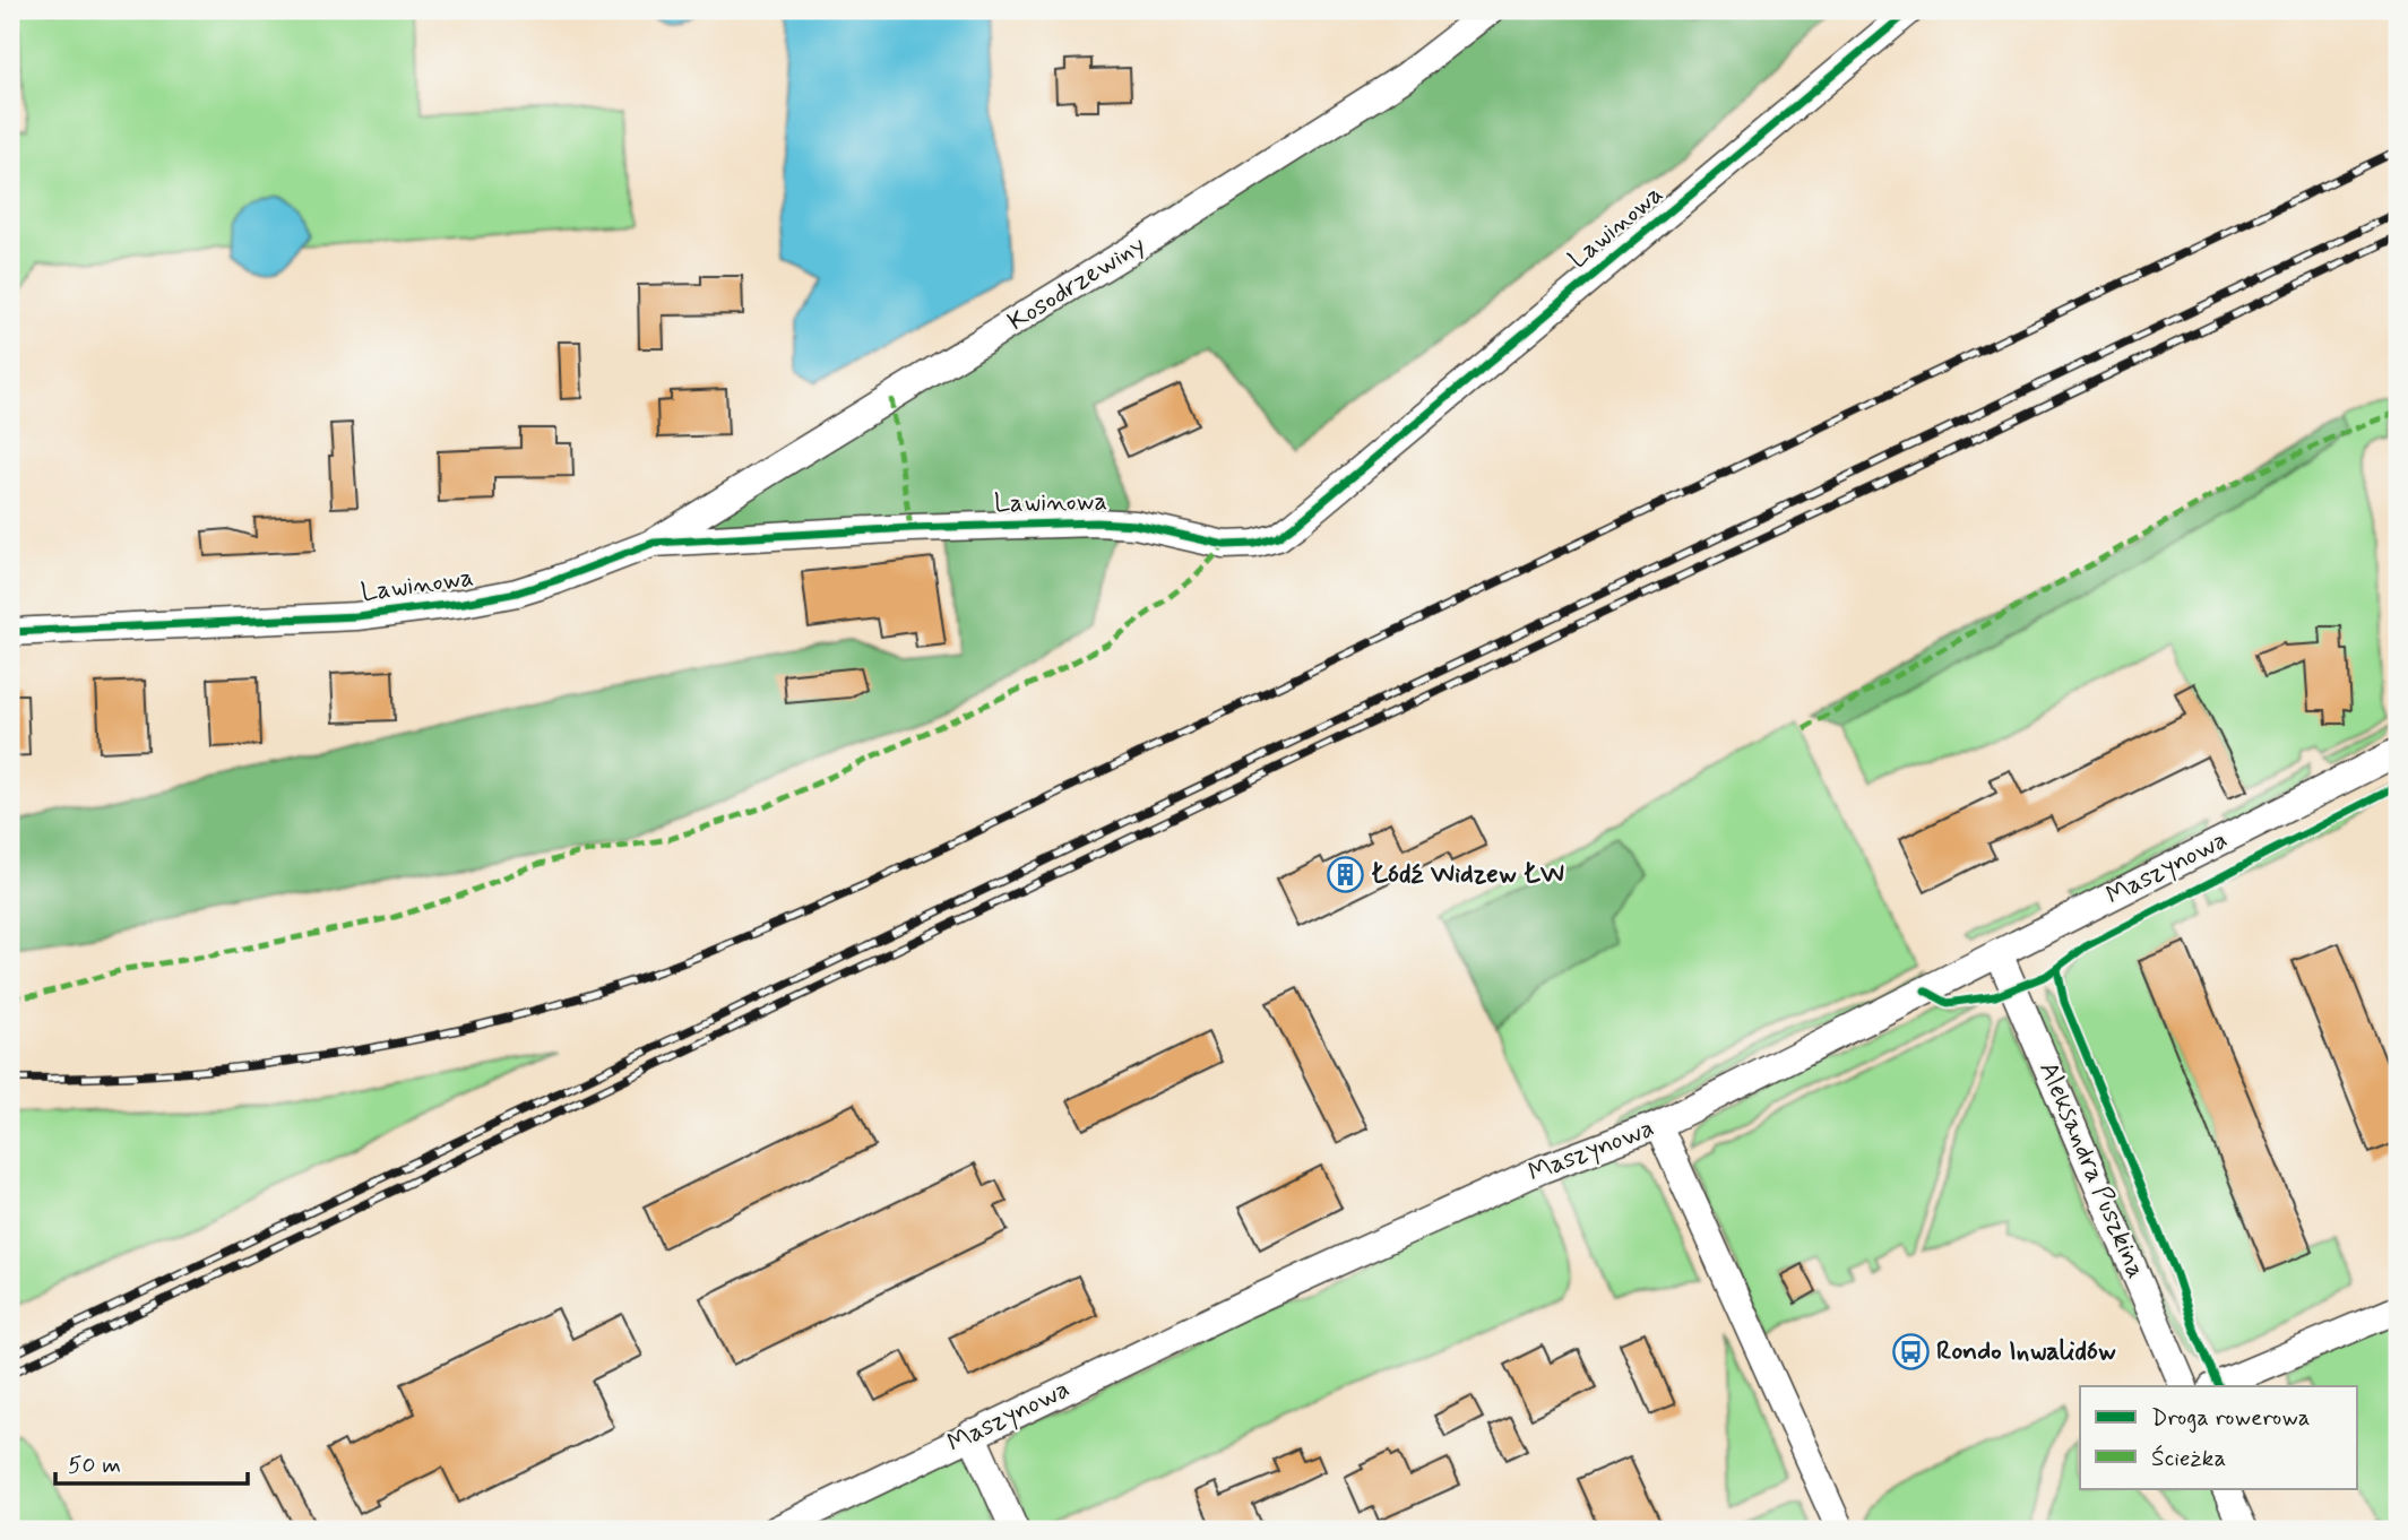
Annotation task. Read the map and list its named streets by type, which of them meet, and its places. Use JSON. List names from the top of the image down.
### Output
{
  "streets": {
    "street": [
      "Lawinowa",
      "Kosodrzewiny",
      "Maszynowa",
      "Aleksandra Puszkina"
    ]
  },
  "crossings": [
    ["Lawinowa", "Kosodrzewiny"],
    ["Maszynowa", "Aleksandra Puszkina"]
  ],
  "places": {
    "building": ["Łódź Widzew ŁW"],
    "bus stop": ["Rondo Inwalidów"]
  },
  "legend": ["Droga rowerowa", "Ścieżka"],
  "scale_bar": "50 m"
}
